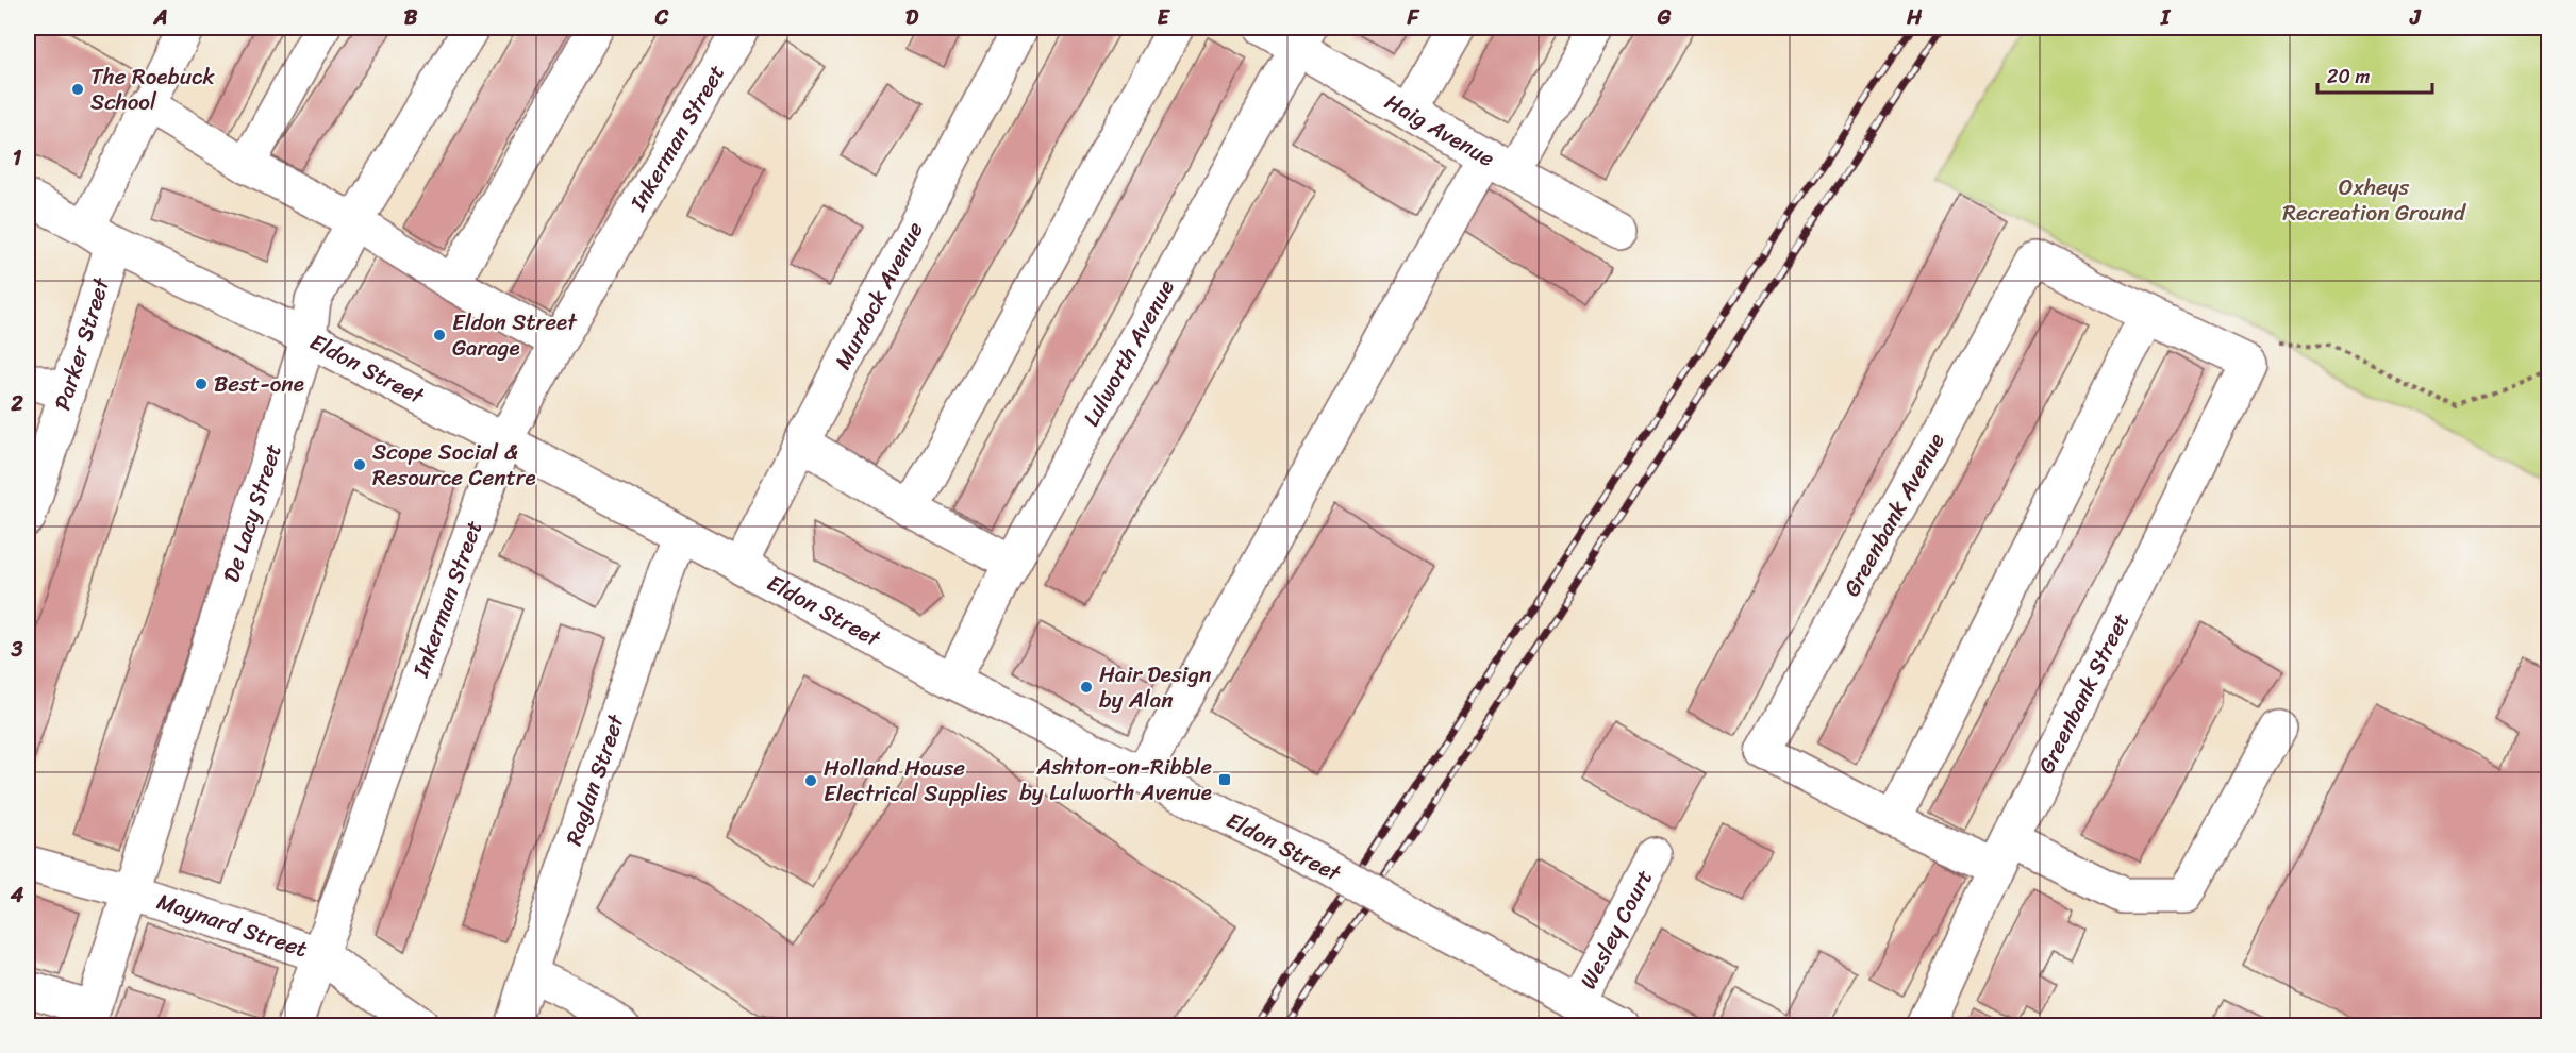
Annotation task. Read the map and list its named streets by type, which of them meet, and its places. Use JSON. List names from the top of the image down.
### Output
{
  "streets": {
    "street": [
      "Haig Avenue",
      "Inkerman Street",
      "Murdock Avenue",
      "Parker Street",
      "Lulworth Avenue",
      "Eldon Street",
      "De Lacy Street",
      "Greenbank Avenue",
      "Greenbank Street",
      "Raglan Street",
      "Maynard Street",
      "Wesley Court"
    ]
  },
  "crossings": [
    ["Haig Avenue", "Lulworth Avenue"],
    ["Inkerman Street", "Eldon Street"],
    ["Inkerman Street", "Maynard Street"],
    ["Murdock Avenue", "Eldon Street"],
    ["Parker Street", "Eldon Street"],
    ["Lulworth Avenue", "Eldon Street"],
    ["Eldon Street", "De Lacy Street"],
    ["Eldon Street", "Raglan Street"],
    ["Eldon Street", "Wesley Court"],
    ["De Lacy Street", "Maynard Street"],
    ["Greenbank Avenue", "Greenbank Street"]
  ],
  "parks": ["Oxheys Recreation Ground"],
  "places": {
    "other": [
      "The Roebuck School",
      "Eldon Street Garage",
      "Best-one",
      "Scope Social & Resource Centre",
      "Hair Design by Alan",
      "Holland House Electrical Supplies"
    ],
    "transit": ["Ashton-on-Ribble by Lulworth Avenue"]
  },
  "scale_bar": "20 m",
  "grid": {
    "columns": [
      "A",
      "B",
      "C",
      "D",
      "E",
      "F",
      "G",
      "H",
      "I",
      "J"
    ],
    "rows": [
      "1",
      "2",
      "3",
      "4"
    ]
  }
}
